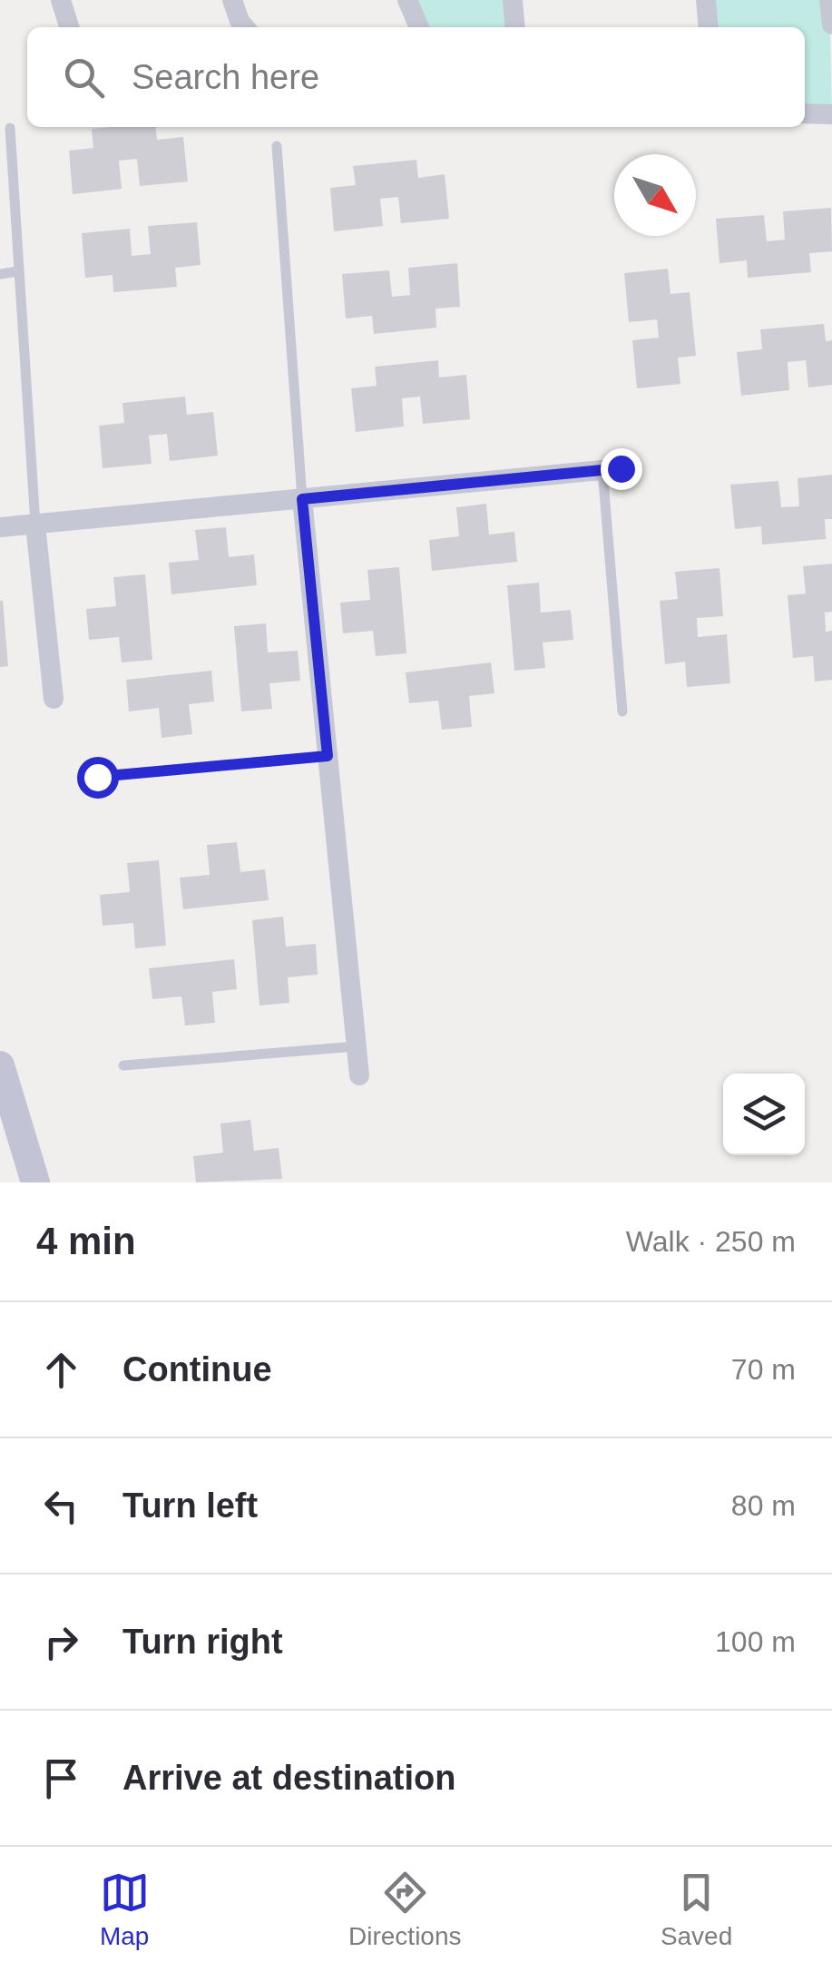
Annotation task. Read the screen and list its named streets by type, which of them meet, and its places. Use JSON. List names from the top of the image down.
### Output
{
  "north": "bottom right",
  "page": {
    "search": "Search here",
    "heading": ["4 min", "Walk · 250 m"],
    "list": [
      ["Continue", "70 m"],
      ["Turn left", "80 m"],
      ["Turn right", "100 m"],
      "Arrive at destination"
    ],
    "nav": ["Map", "Directions", "Saved"]
  }
}
